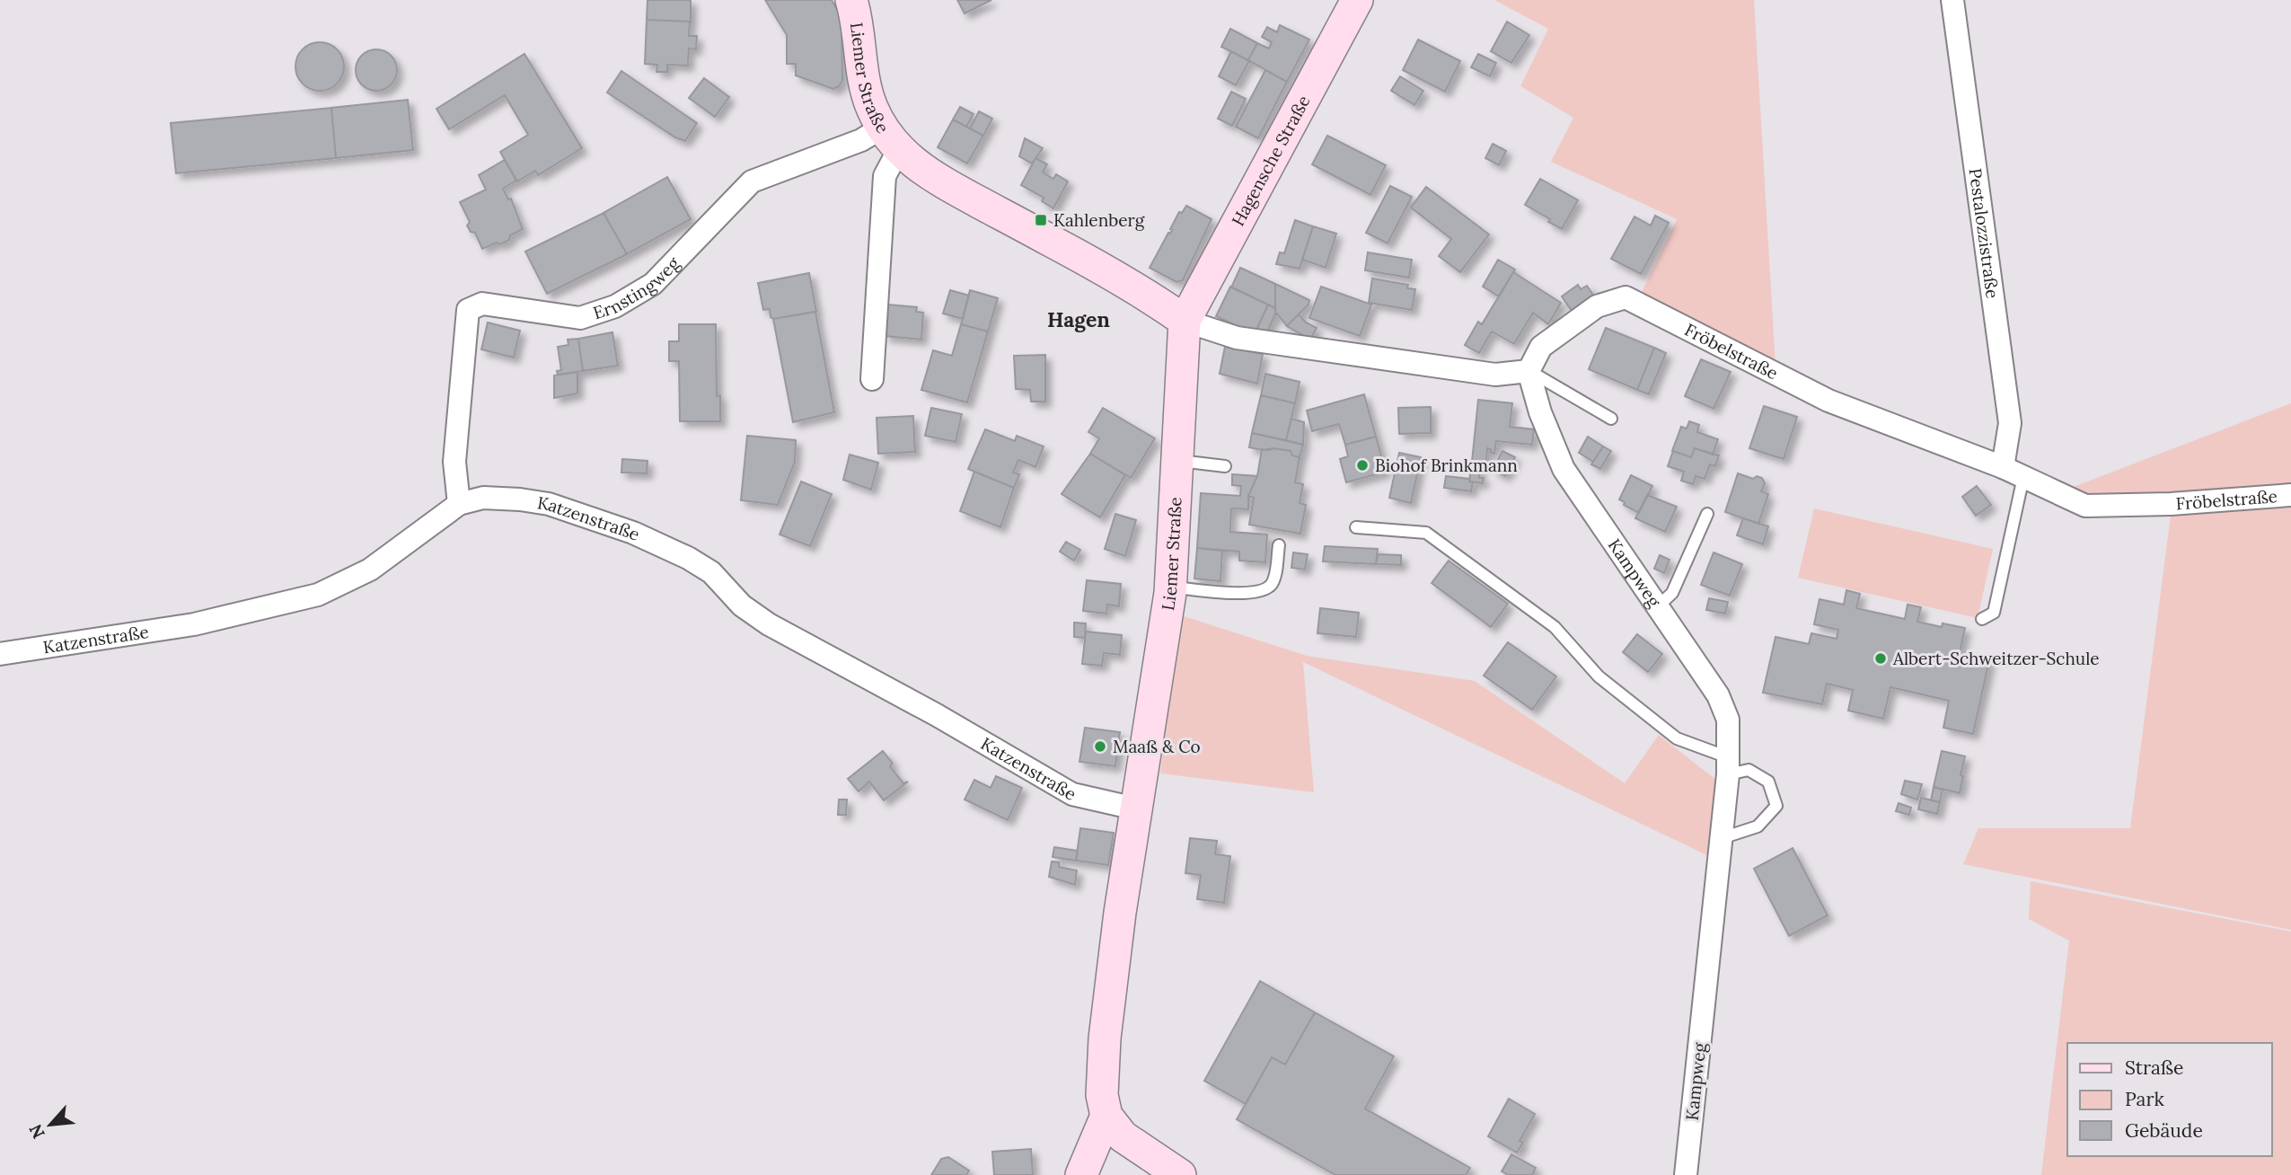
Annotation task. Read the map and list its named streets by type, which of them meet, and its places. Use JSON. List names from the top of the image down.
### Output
{
  "streets": {
    "main road": ["Liemer Straße", "Hagensche Straße"],
    "street": [
      "Pestalozzistraße",
      "Ernstingweg",
      "Fröbelstraße",
      "Katzenstraße",
      "Kampweg"
    ]
  },
  "crossings": [
    ["Liemer Straße", "Hagensche Straße"],
    ["Liemer Straße", "Ernstingweg"],
    ["Liemer Straße", "Katzenstraße"],
    ["Pestalozzistraße", "Fröbelstraße"],
    ["Ernstingweg", "Katzenstraße"],
    ["Fröbelstraße", "Kampweg"]
  ],
  "districts": ["Hagen"],
  "places": {
    "transit": ["Kahlenberg"],
    "other": ["Biohof Brinkmann", "Albert-Schweitzer-Schule", "Maaß & Co"]
  },
  "legend": ["Straße", "Park", "Gebäude"],
  "north": "bottom left"
}
